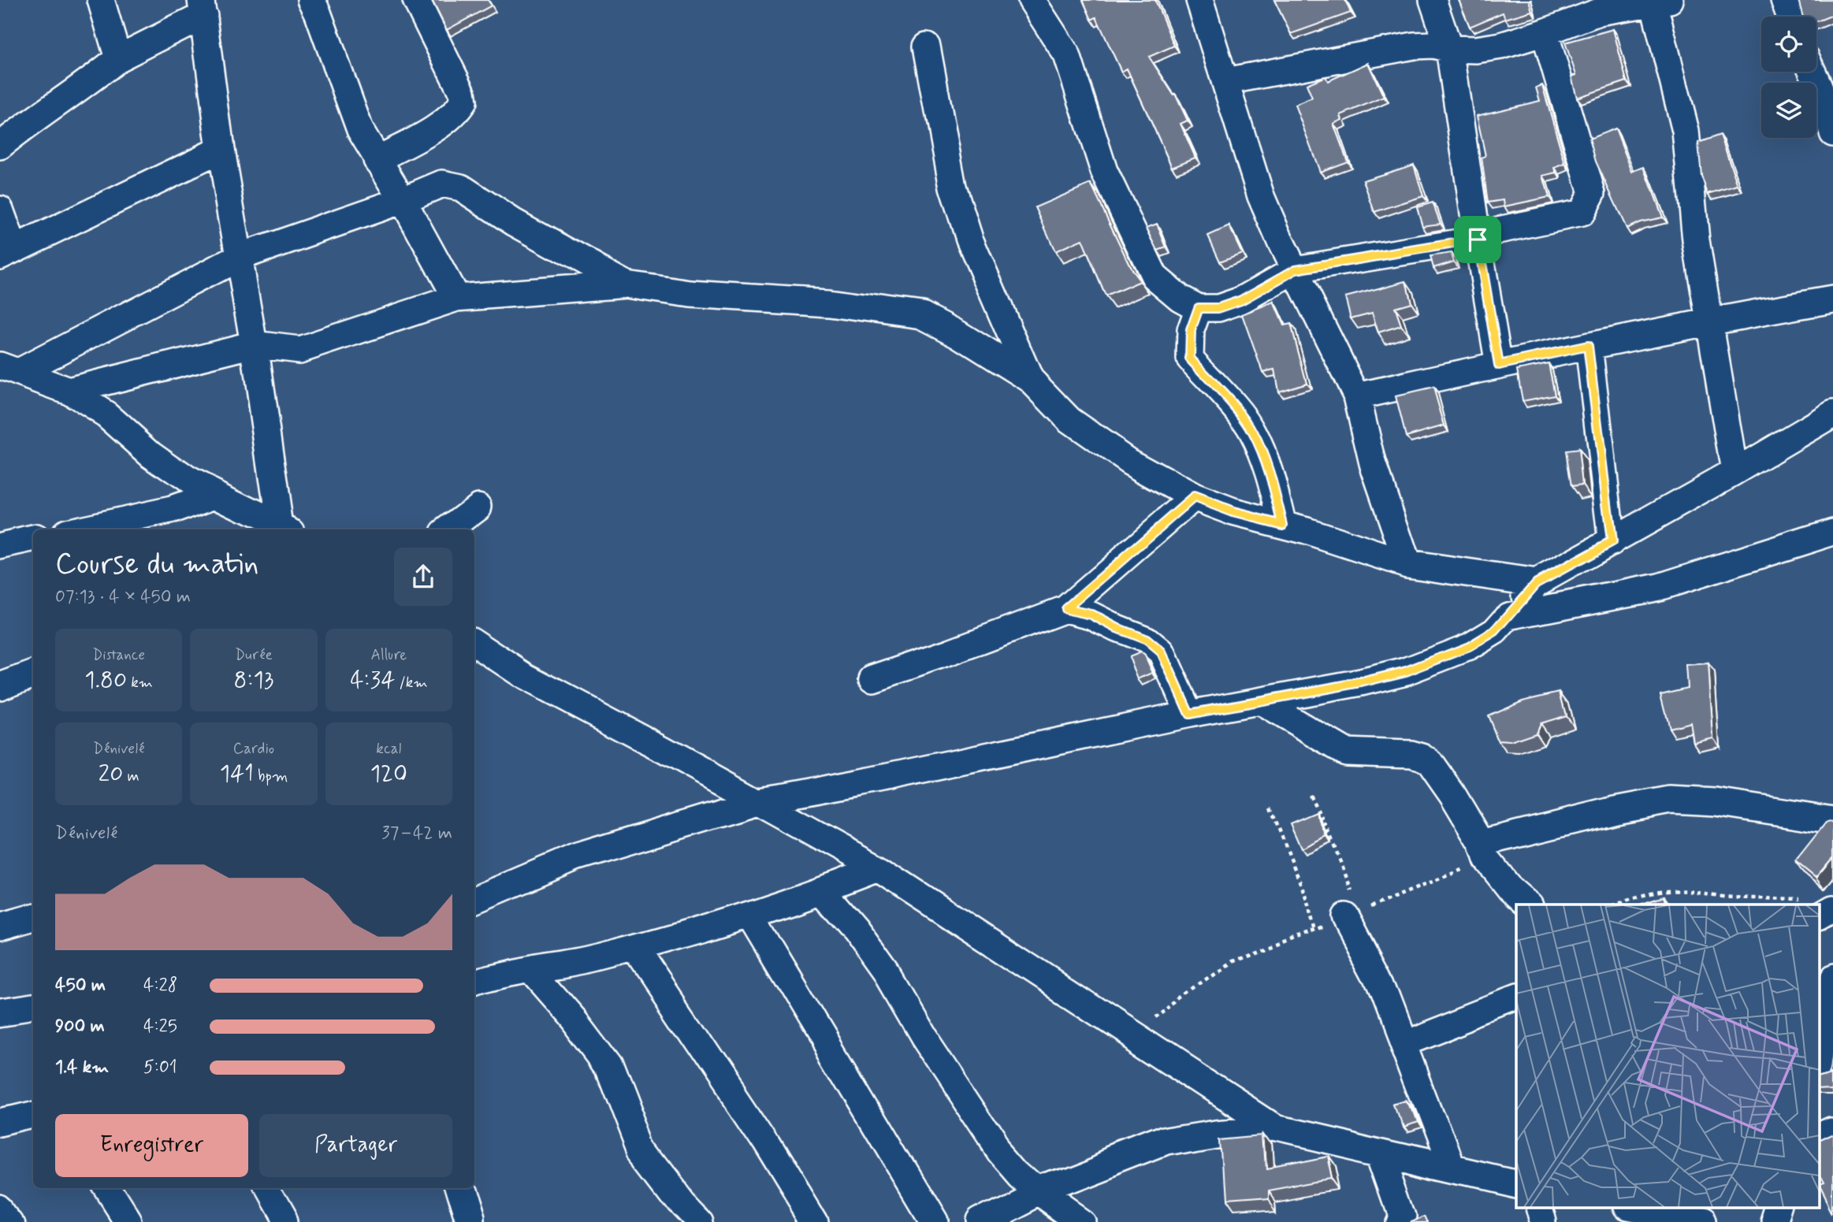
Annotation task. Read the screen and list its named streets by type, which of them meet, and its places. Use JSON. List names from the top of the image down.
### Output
{
  "page": {
    "heading": ["Course du matin", "07:13 · 4 × 450 m"],
    "stats": [
      ["Distance", "1.80 km"],
      ["Durée", "8:13"],
      ["Allure", "4:34 /km"],
      ["Dénivelé", "20 m"],
      ["Cardio", "141 bpm"],
      ["kcal", "120"]
    ],
    "chart": ["Dénivelé", "37–42 m"],
    "list": [
      {
        "name": "450 m",
        "note": "4:28"
      },
      {
        "name": "900 m",
        "note": "4:25"
      },
      {
        "name": "1.4 km",
        "note": "5:01"
      }
    ],
    "buttons": ["Enregistrer", "Partager"]
  }
}
